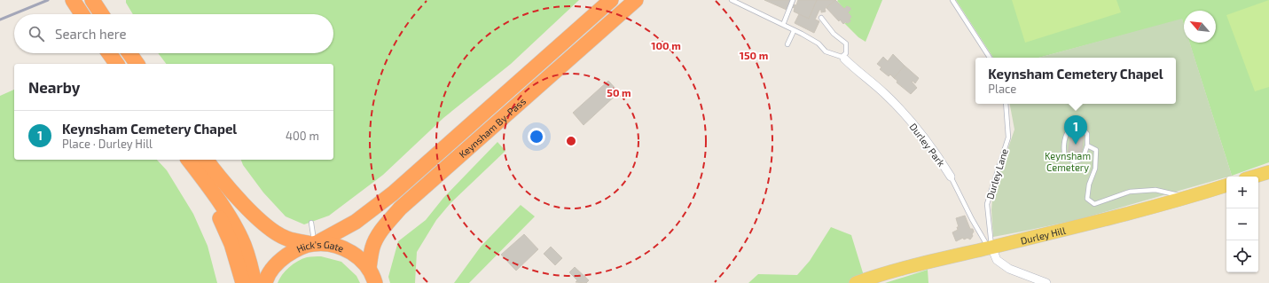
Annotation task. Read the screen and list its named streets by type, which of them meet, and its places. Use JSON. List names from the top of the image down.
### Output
{
  "streets": {
    "highway": ["Keynsham By-Pass", "Hick's Gate"],
    "main road": ["Durley Hill"],
    "street": ["Durley Park"],
    "lane": ["Durley Lane"]
  },
  "crossings": [
    ["Keynsham By-Pass", "Hick's Gate"],
    ["Durley Park", "Durley Lane"],
    ["Durley Park", "Durley Hill"],
    ["Durley Lane", "Durley Hill"]
  ],
  "parks": ["Keynsham Cemetery"],
  "north": "top left",
  "page": {
    "search": "Search here",
    "popup": ["Keynsham Cemetery Chapel", "Place"],
    "heading": "Nearby",
    "list": [
      {
        "mark": "1",
        "name": "Keynsham Cemetery Chapel",
        "note": "Place · Durley Hill",
        "value": "400 m"
      }
    ],
    "pins": "1",
    "map_buttons": ["+", "−"]
  },
  "rings": ["100 m", "150 m", "50 m"]
}
